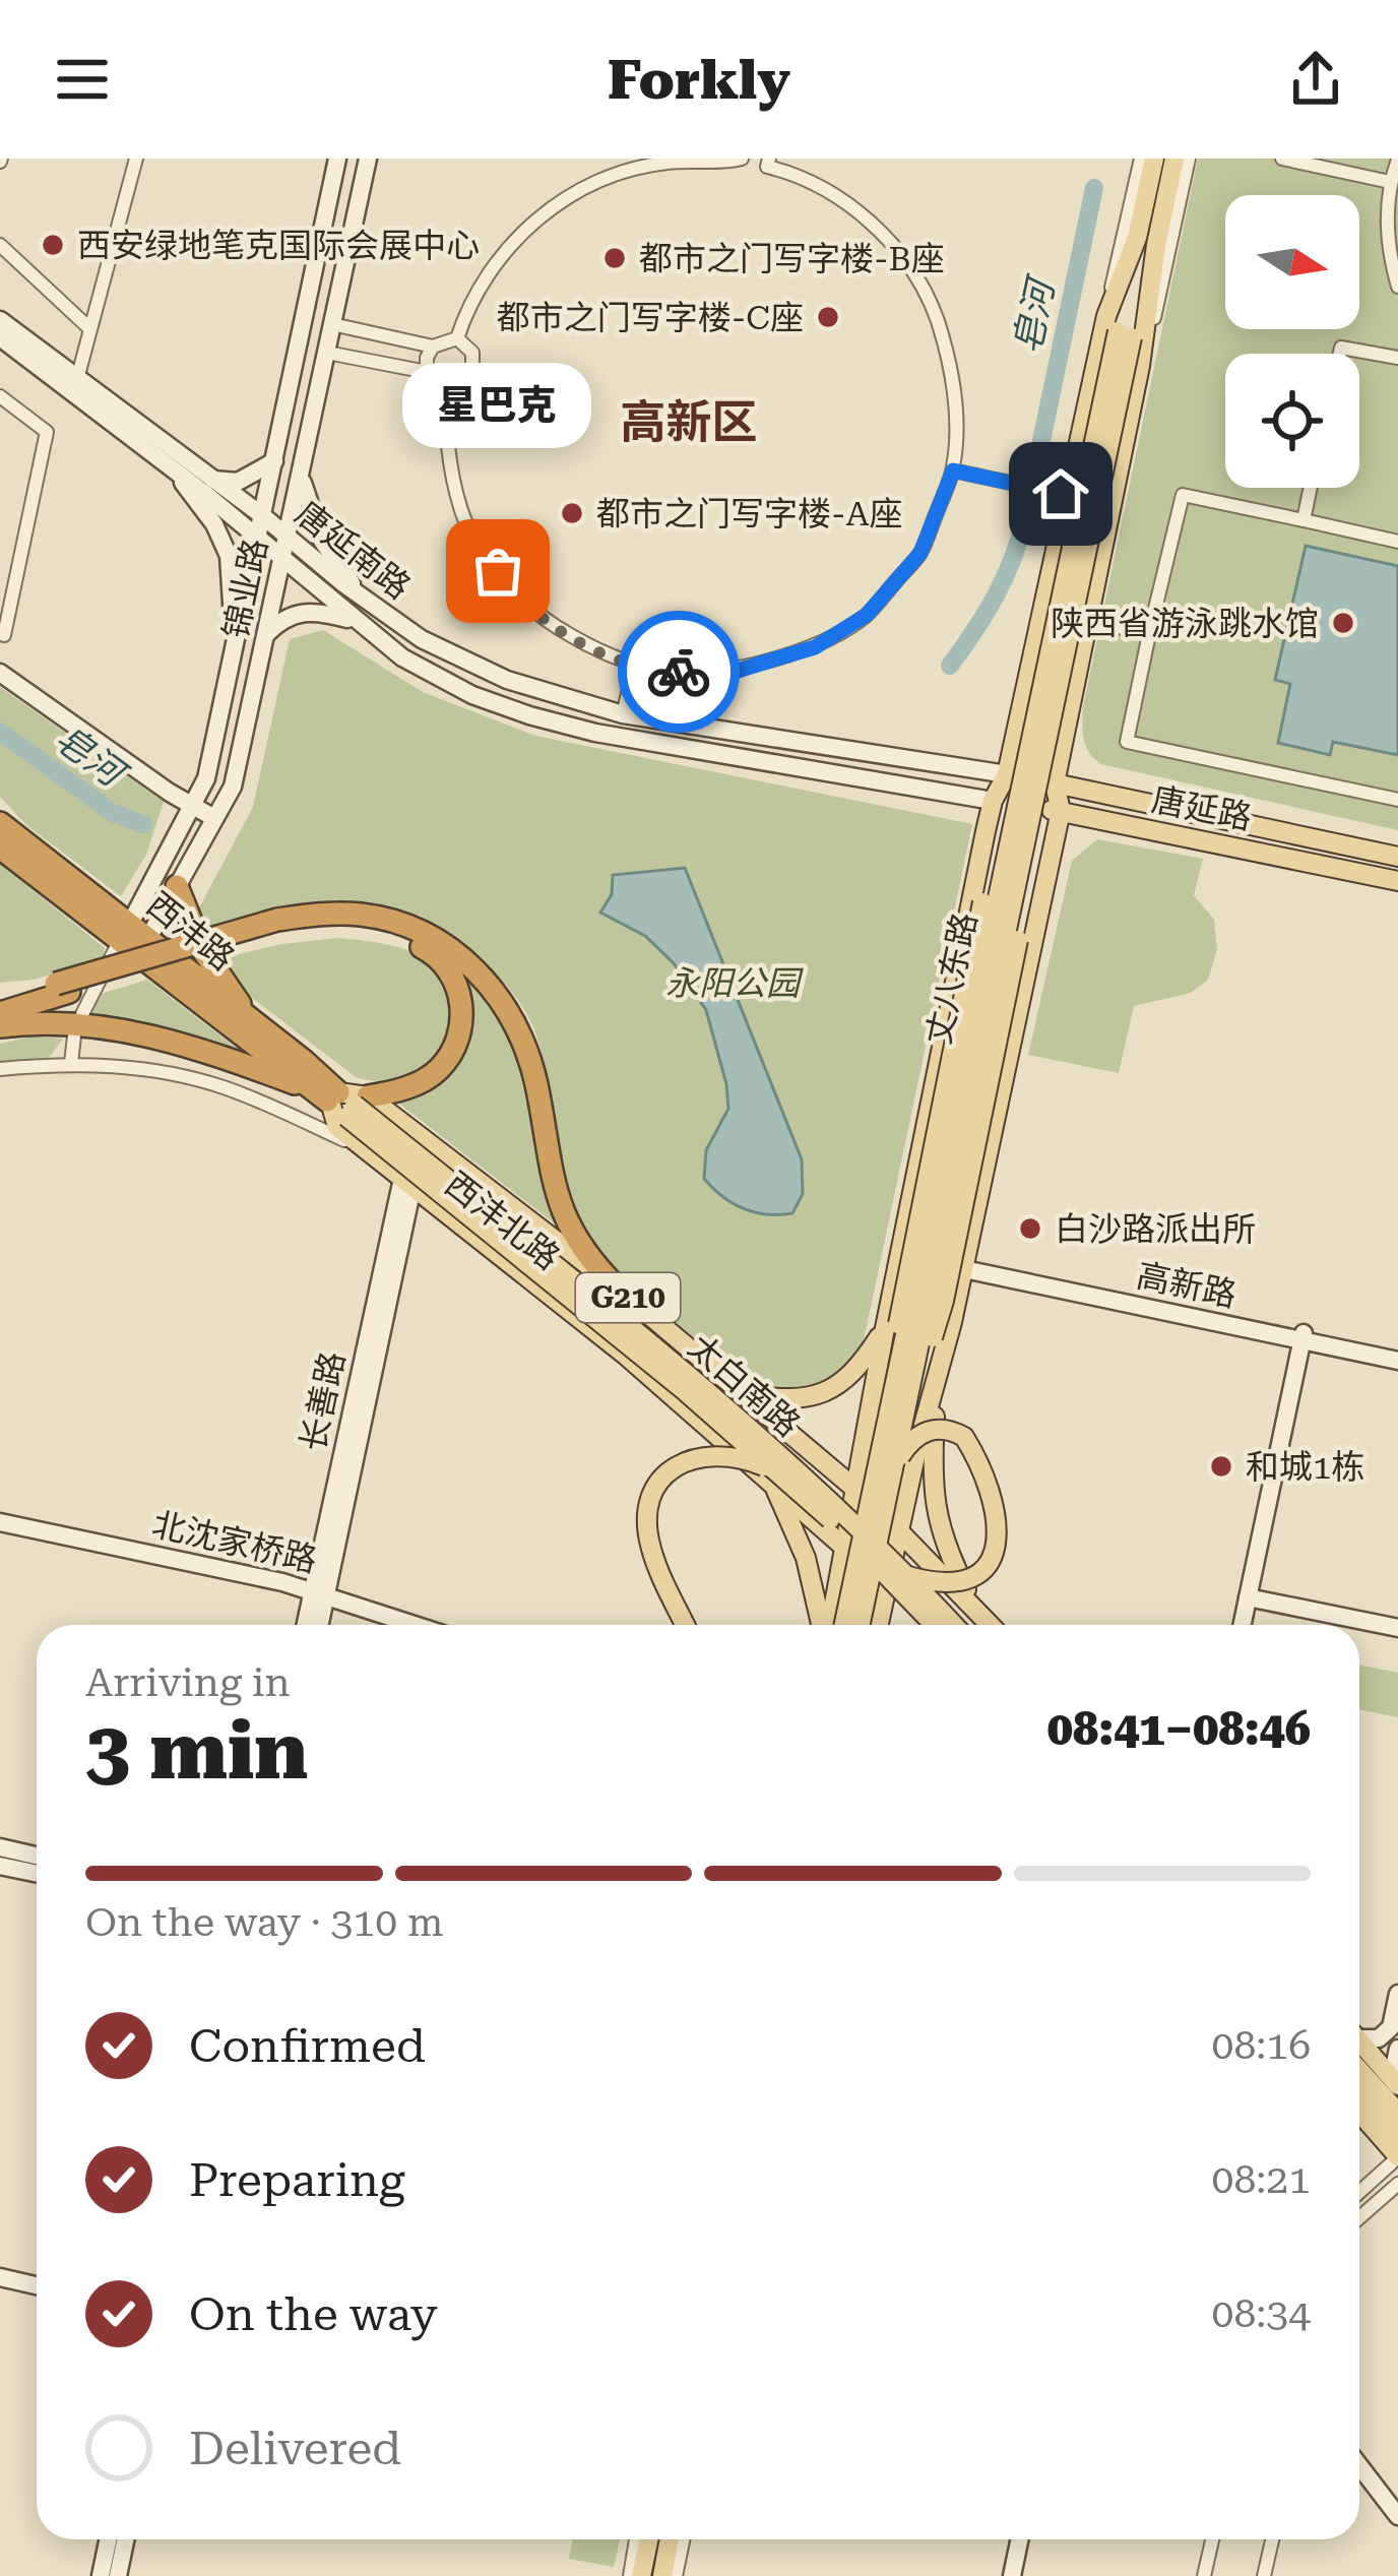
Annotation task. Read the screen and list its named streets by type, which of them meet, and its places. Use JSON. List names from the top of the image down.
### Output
{
  "streets": {
    "highway": ["西沣路"],
    "main road": [
      "唐延南路",
      "锦业路",
      "唐延路",
      "丈八东路",
      "西沣北路",
      "高新路",
      "G210",
      "太白南路",
      "长善路",
      "北沈家桥路"
    ]
  },
  "crossings": [
    ["唐延南路", "锦业路"],
    ["唐延南路", "唐延路"],
    ["锦业路", "西沣路"],
    ["西沣路", "西沣北路"],
    ["西沣路", "太白南路"],
    ["西沣北路", "太白南路"],
    ["西沣北路", "长善路"],
    ["长善路", "北沈家桥路"]
  ],
  "districts": ["高新区"],
  "water": ["皂河"],
  "parks": ["永阳公园"],
  "places": [
    "西安绿地笔克国际会展中心",
    "都市之门写字楼-B座",
    "都市之门写字楼-C座",
    "都市之门写字楼-A座",
    "星巴克",
    "陕西省游泳跳水馆",
    "白沙路派出所",
    "和城1栋"
  ],
  "north": "right",
  "page": {
    "header": "Forkly",
    "bubble": "星巴克",
    "heading": ["3 min", "Arriving in", "08:41–08:46"],
    "bar": "On the way · 310 m",
    "list": [
      ["Confirmed", "08:16"],
      ["Preparing", "08:21"],
      ["On the way", "08:34"],
      "Delivered"
    ]
  }
}
